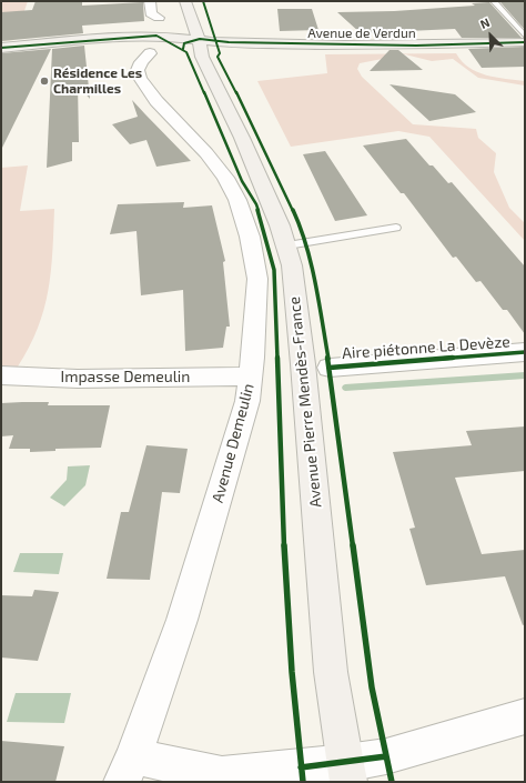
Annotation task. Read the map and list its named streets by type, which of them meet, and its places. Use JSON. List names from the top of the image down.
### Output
{
  "streets": {
    "street": [
      "Avenue de Verdun",
      "Aire piétonne La Devèze",
      "Impasse Demeulin",
      "Avenue Pierre Mendès-France",
      "Avenue Demeulin"
    ]
  },
  "crossings": [
    ["Avenue de Verdun", "Avenue Pierre Mendès-France"],
    ["Impasse Demeulin", "Avenue Demeulin"],
    ["Avenue Pierre Mendès-France", "Avenue Demeulin"]
  ],
  "places": ["Résidence Les Charmilles"],
  "north": "top left"
}
